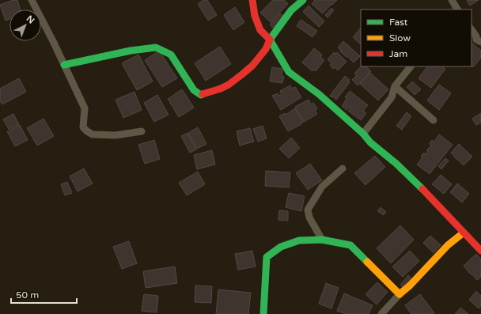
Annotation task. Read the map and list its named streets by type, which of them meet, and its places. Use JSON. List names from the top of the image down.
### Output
{
  "legend": ["Fast", "Slow", "Jam"],
  "scale_bar": "50 m",
  "north": "top right"
}
